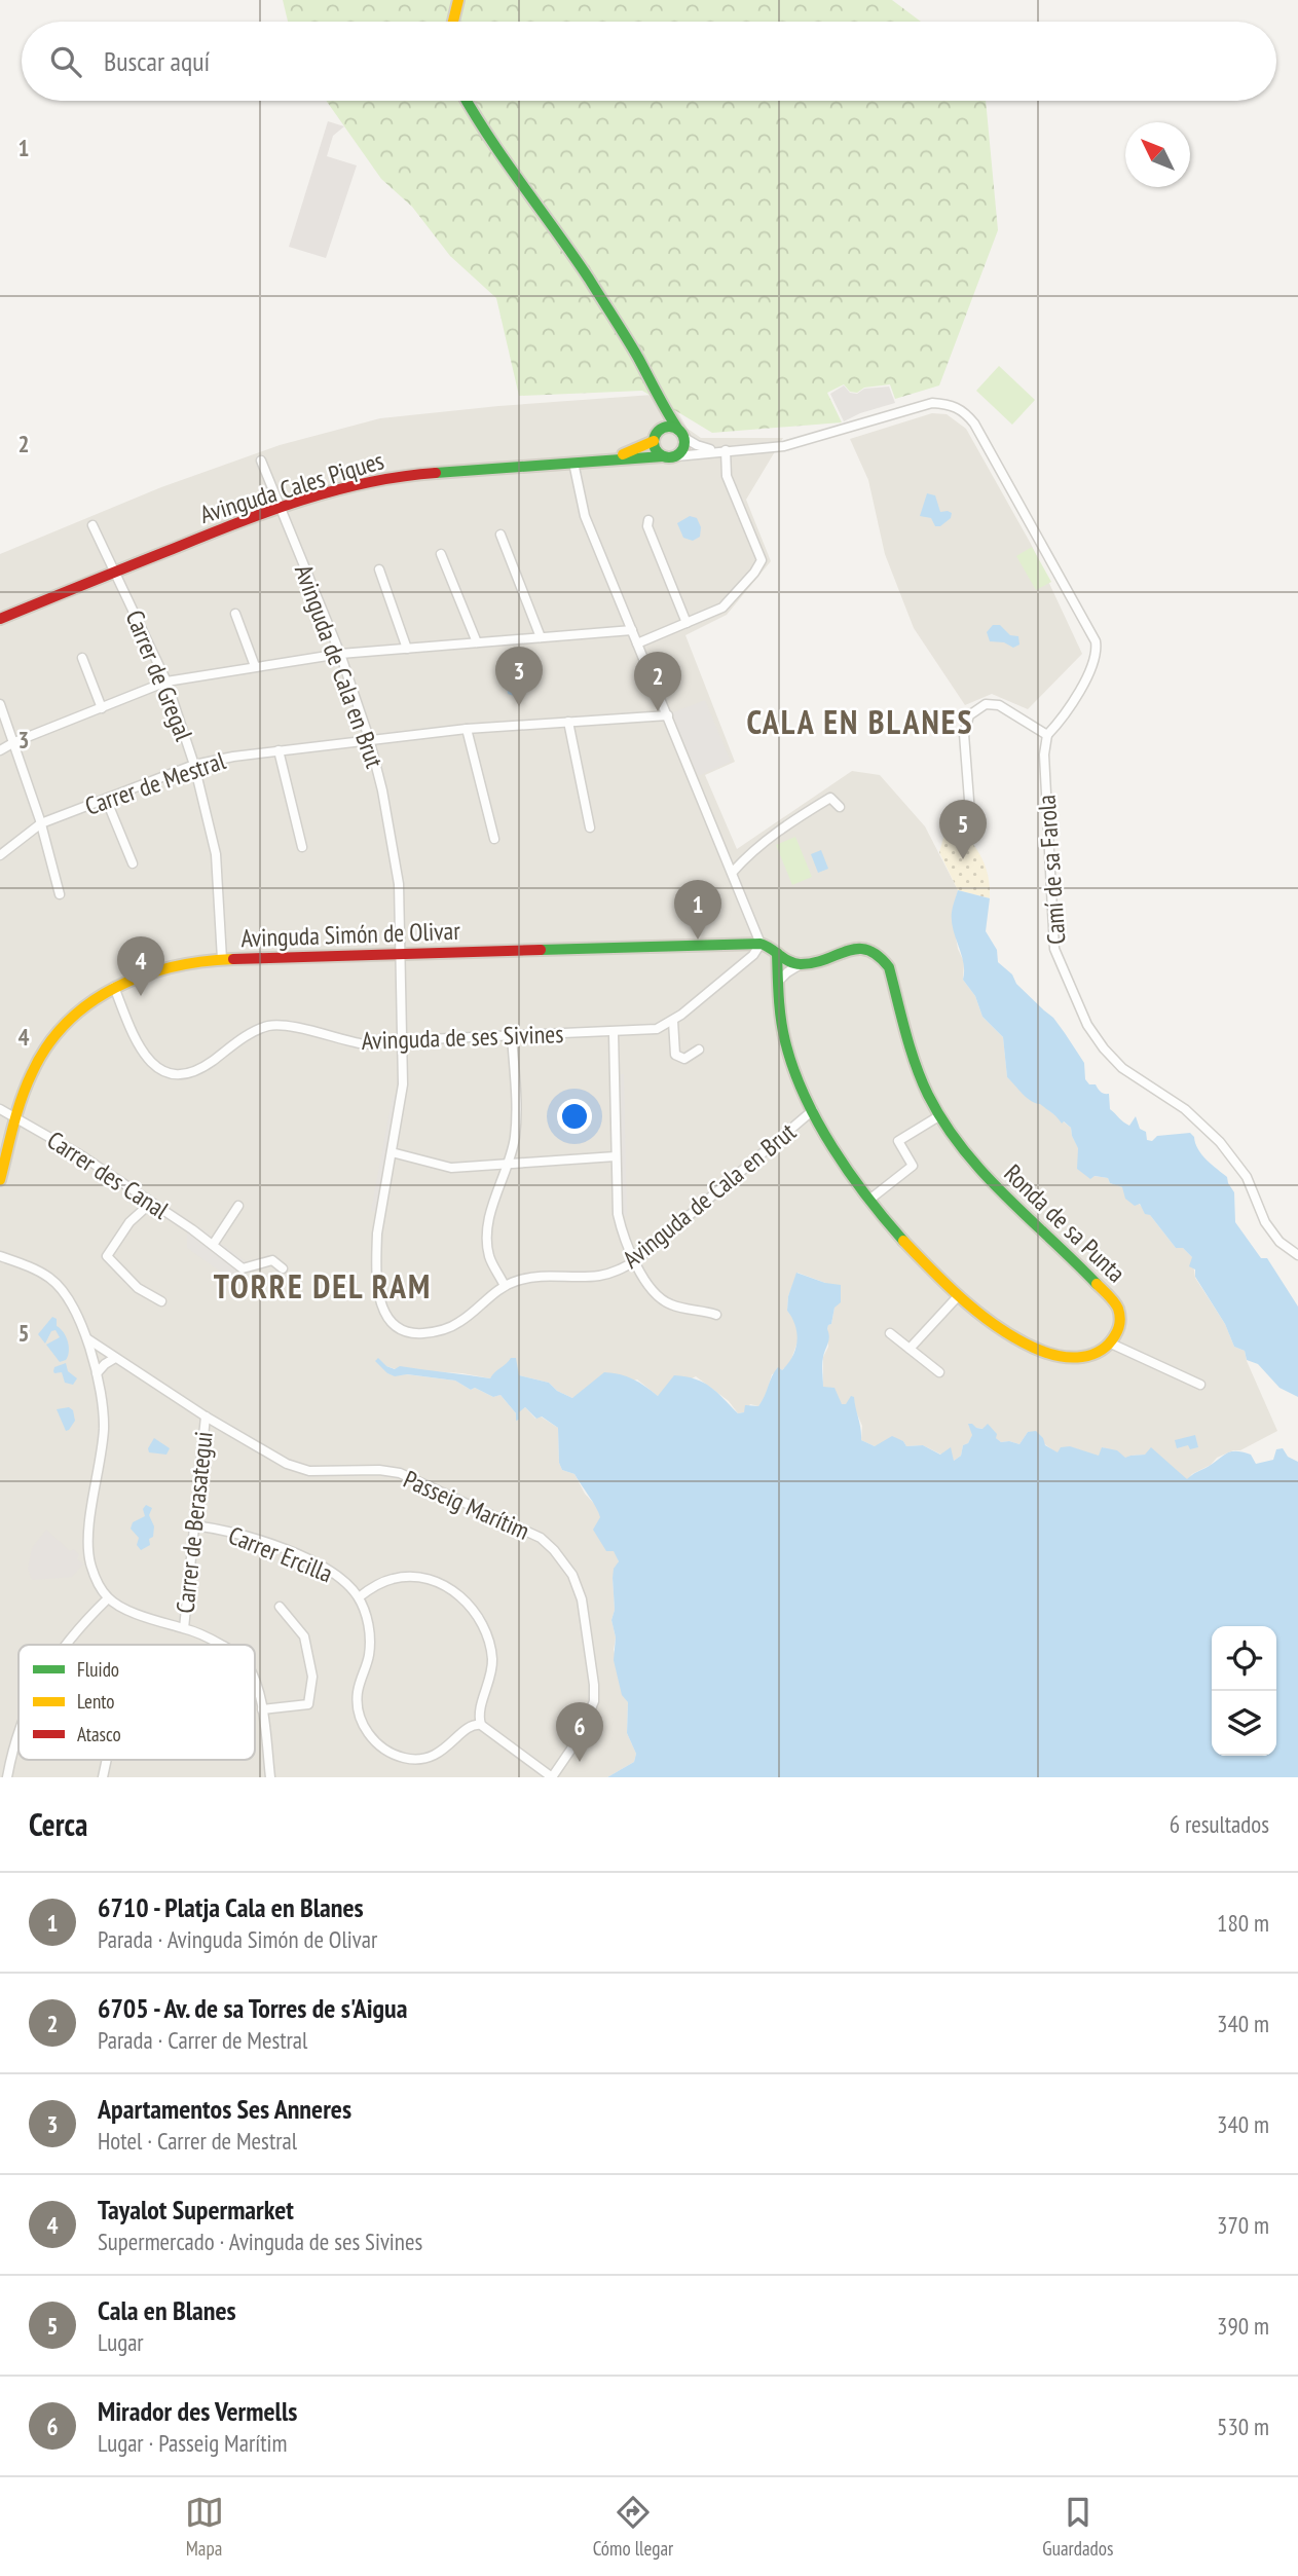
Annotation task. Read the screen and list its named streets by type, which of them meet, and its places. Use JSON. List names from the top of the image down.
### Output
{
  "streets": {
    "street": [
      "Avinguda Cales Piques",
      "Avinguda de Cala en Brut",
      "Carrer de Gregal",
      "Carrer de Mestral",
      "Camí de sa Farola",
      "Avinguda Simón de Olivar",
      "Avinguda de ses Sivines",
      "Carrer des Canal",
      "Ronda de sa Punta",
      "Passeig Marítim",
      "Carrer de Berasategui",
      "Carrer Ercilla"
    ]
  },
  "crossings": [
    ["Avinguda Cales Piques", "Avinguda de Cala en Brut"],
    ["Avinguda Cales Piques", "Carrer de Gregal"],
    ["Avinguda de Cala en Brut", "Carrer de Mestral"],
    ["Avinguda de Cala en Brut", "Avinguda Simón de Olivar"],
    ["Avinguda de Cala en Brut", "Avinguda de ses Sivines"],
    ["Carrer de Gregal", "Carrer de Mestral"],
    ["Carrer de Gregal", "Avinguda Simón de Olivar"],
    ["Avinguda Simón de Olivar", "Avinguda de ses Sivines"],
    ["Avinguda Simón de Olivar", "Carrer des Canal"],
    ["Passeig Marítim", "Carrer de Berasategui"],
    ["Carrer de Berasategui", "Carrer Ercilla"]
  ],
  "districts": ["CALA EN BLANES", "TORRE DEL RAM"],
  "legend": ["Fluido", "Lento", "Atasco"],
  "north": "top left",
  "page": {
    "search": "Buscar aquí",
    "pins": [
      "3",
      "2",
      "5",
      "1",
      "4",
      "6"
    ],
    "heading": ["Cerca", "6 resultados"],
    "list": [
      {
        "mark": "1",
        "name": "6710 - Platja Cala en Blanes",
        "note": "Parada · Avinguda Simón de Olivar",
        "value": "180 m"
      },
      {
        "mark": "2",
        "name": "6705 - Av. de sa Torres de s'Aigua",
        "note": "Parada · Carrer de Mestral",
        "value": "340 m"
      },
      {
        "mark": "3",
        "name": "Apartamentos Ses Anneres",
        "note": "Hotel · Carrer de Mestral",
        "value": "340 m"
      },
      {
        "mark": "4",
        "name": "Tayalot Supermarket",
        "note": "Supermercado · Avinguda de ses Sivines",
        "value": "370 m"
      },
      {
        "mark": "5",
        "name": "Cala en Blanes",
        "note": "Lugar",
        "value": "390 m"
      },
      {
        "mark": "6",
        "name": "Mirador des Vermells",
        "note": "Lugar · Passeig Marítim",
        "value": "530 m"
      }
    ],
    "nav": ["Mapa", "Cómo llegar", "Guardados"]
  },
  "grid": {
    "rows": [
      "1",
      "2",
      "3",
      "4",
      "5"
    ]
  }
}
